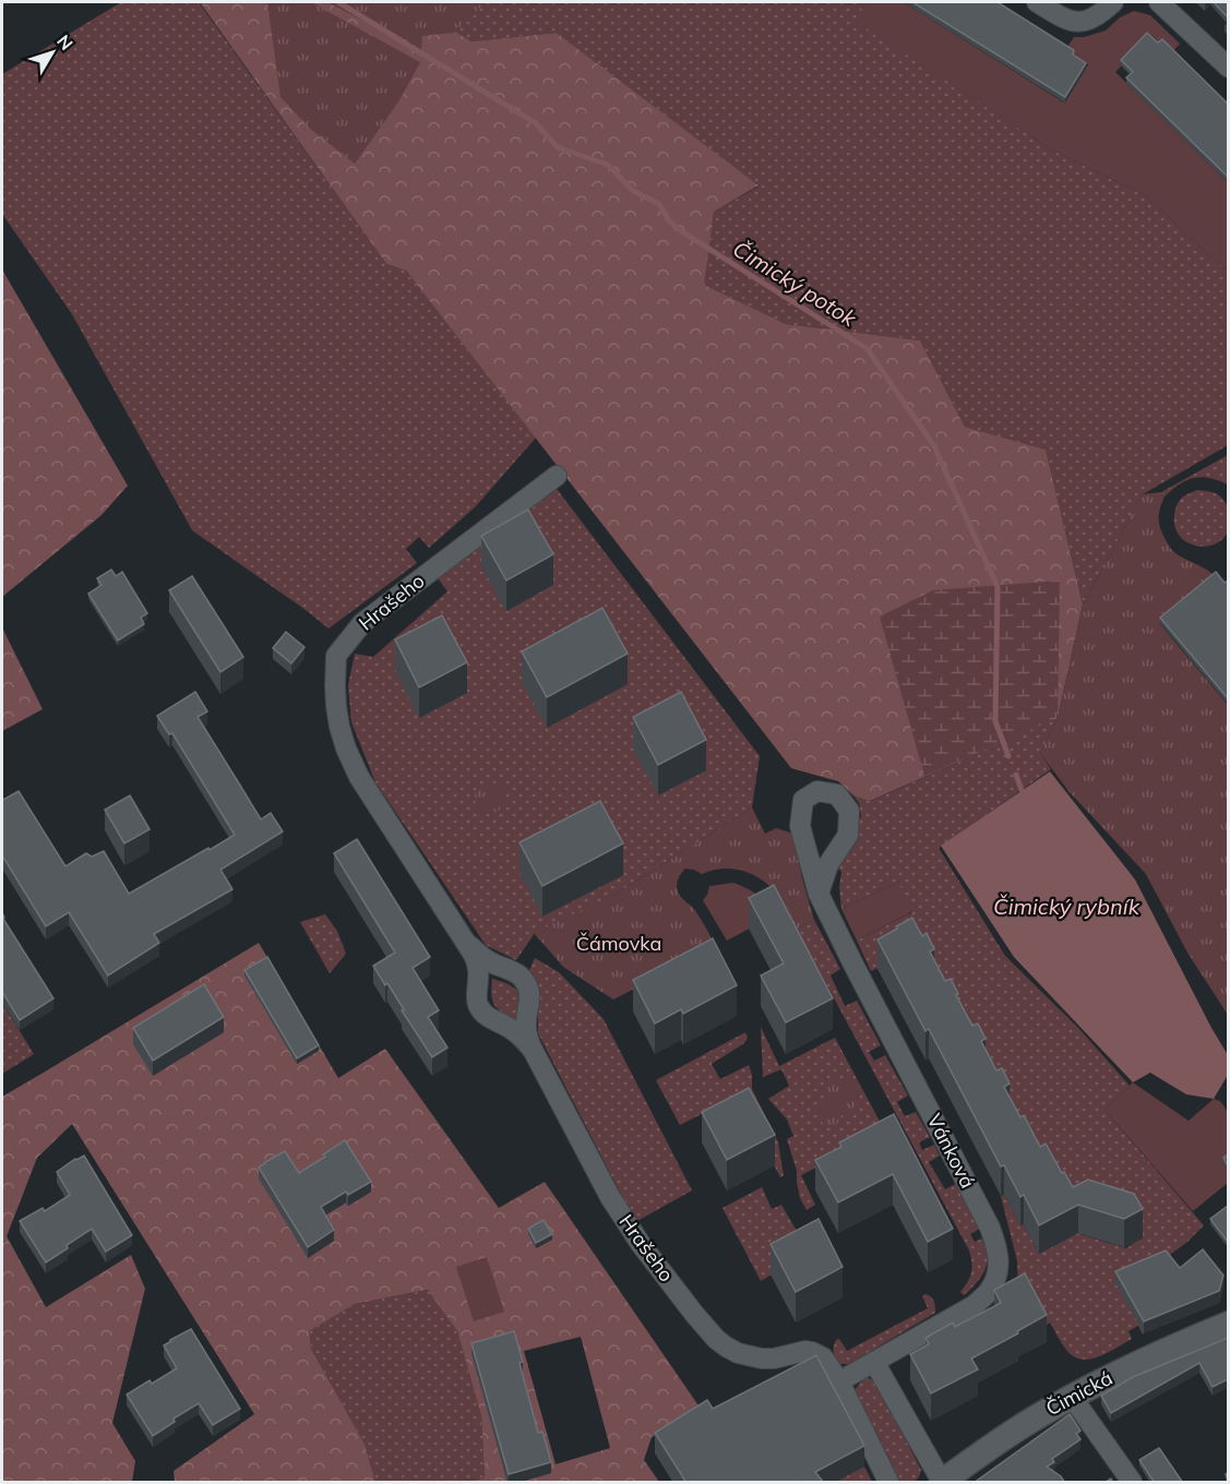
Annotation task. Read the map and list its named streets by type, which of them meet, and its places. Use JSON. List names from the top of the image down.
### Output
{
  "streets": {
    "street": ["Hrašeho", "Vánková", "Čimická"]
  },
  "crossings": [
    ["Hrašeho", "Vánková"]
  ],
  "water": ["Čimický potok", "Čimický rybník"],
  "parks": ["Čámovka"],
  "north": "top right"
}
